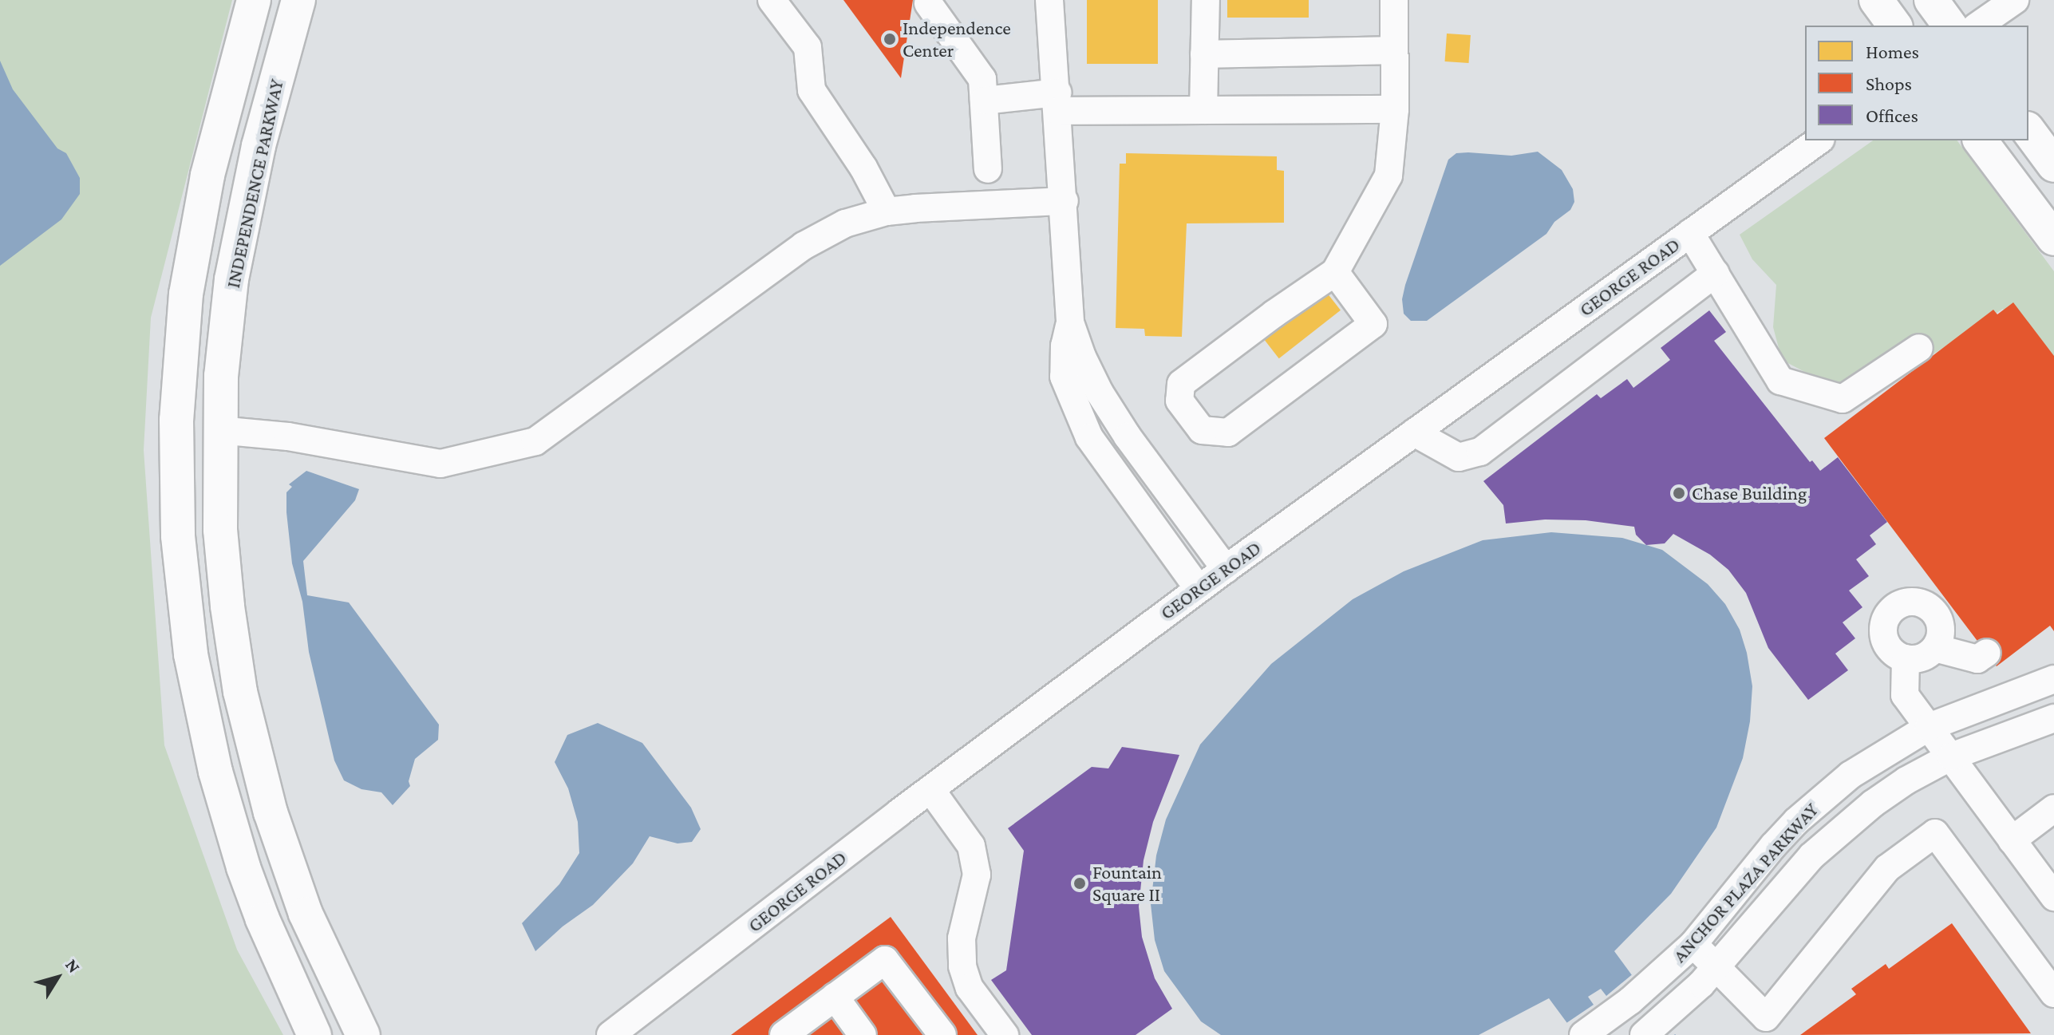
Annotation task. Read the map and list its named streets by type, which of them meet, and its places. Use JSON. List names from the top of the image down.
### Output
{
  "streets": {
    "main road": ["INDEPENDENCE PARKWAY"],
    "street": ["GEORGE ROAD", "ANCHOR PLAZA PARKWAY"]
  },
  "places": ["Independence Center", "Chase Building", "Fountain Square II"],
  "legend": ["Homes", "Shops", "Offices"],
  "north": "top right"
}
